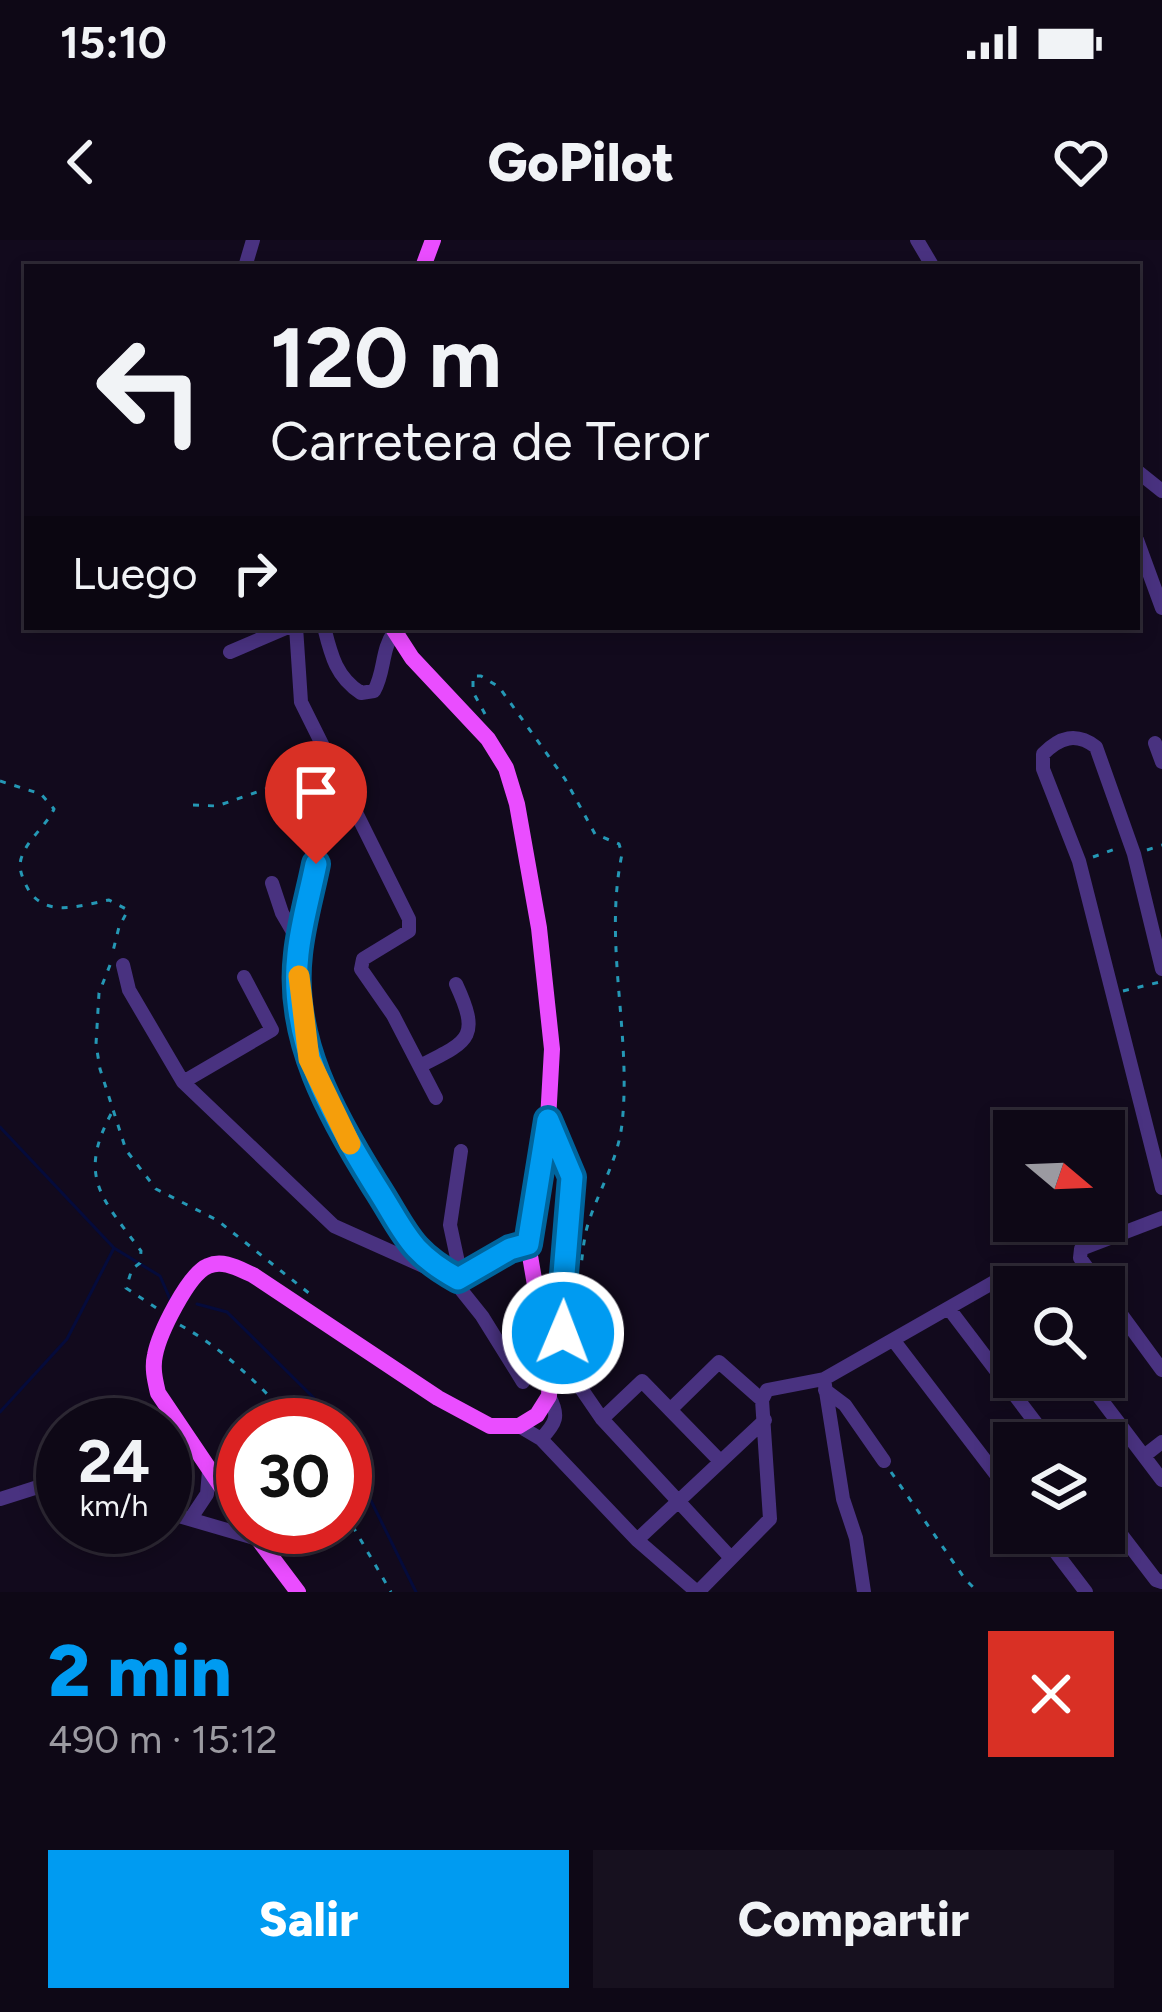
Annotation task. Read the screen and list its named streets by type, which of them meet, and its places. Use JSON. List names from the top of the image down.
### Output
{
  "north": "right",
  "page": {
    "status": "15:10",
    "header": "GoPilot",
    "turn": ["120 m", "Carretera de Teror"],
    "then": "Luego",
    "speed": "24 km/h",
    "limit": "30",
    "heading": ["2 min", "490 m · 15:12"],
    "buttons": ["Salir", "Compartir"]
  }
}
